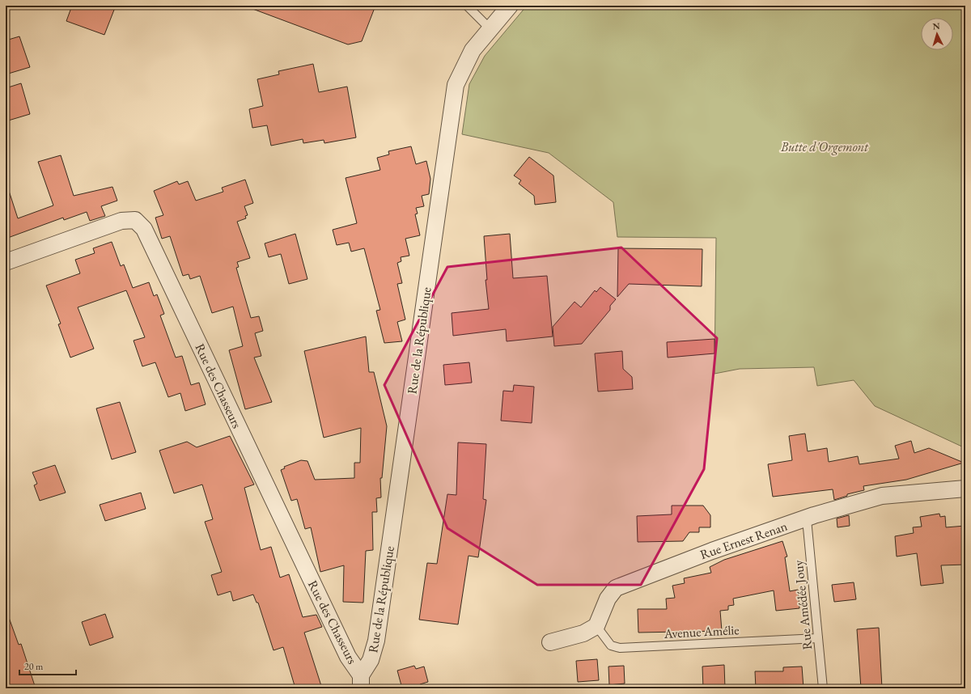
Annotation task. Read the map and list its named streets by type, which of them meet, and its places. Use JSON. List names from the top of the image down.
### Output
{
  "streets": {
    "street": ["Rue de la République", "Rue des Chasseurs", "Rue Ernest Renan"],
    "lane": ["Rue Amédée Jouy", "Avenue Amélie"]
  },
  "crossings": [
    ["Rue de la République", "Rue des Chasseurs"],
    ["Rue Ernest Renan", "Rue Amédée Jouy"],
    ["Rue Ernest Renan", "Avenue Amélie"],
    ["Rue Amédée Jouy", "Avenue Amélie"]
  ],
  "parks": ["Butte d'Orgemont"],
  "scale_bar": "20 m",
  "north": "top"
}
